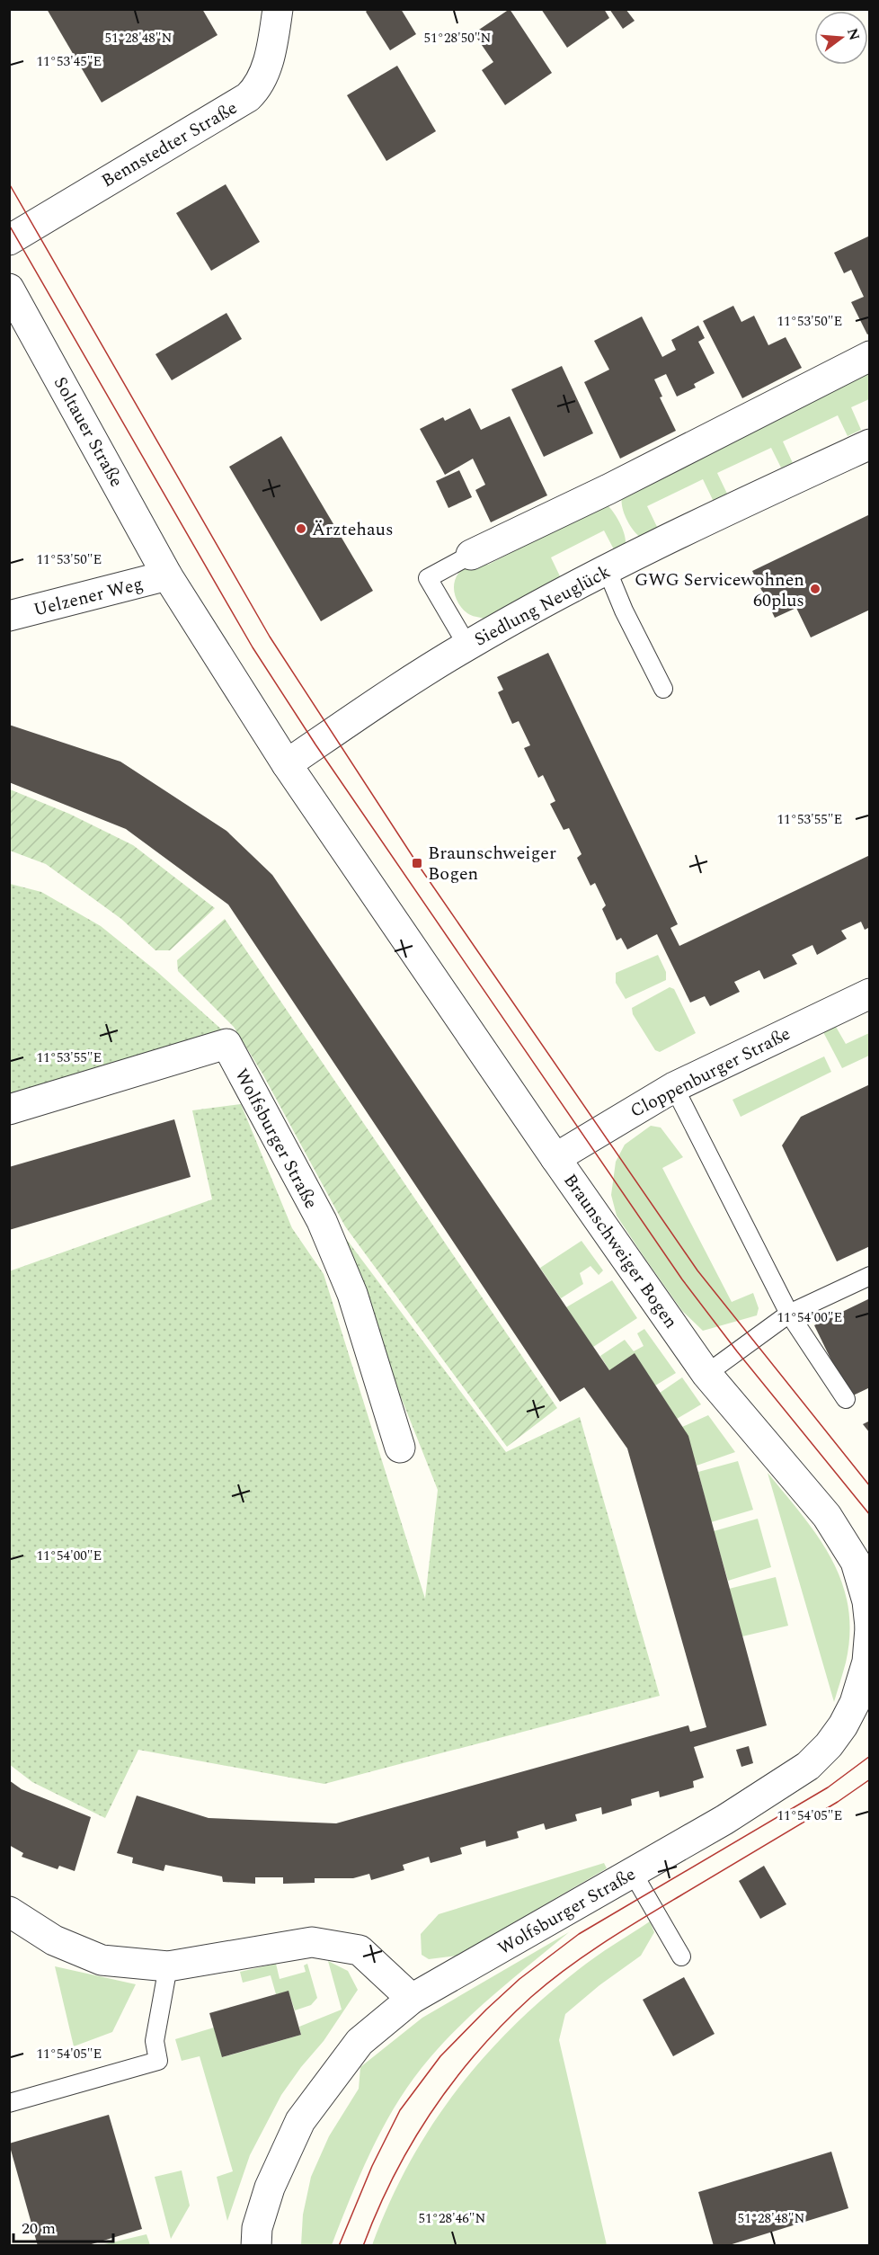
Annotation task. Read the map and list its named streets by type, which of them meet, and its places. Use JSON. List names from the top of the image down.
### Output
{
  "streets": {
    "street": [
      "Bennstedter Straße",
      "Soltauer Straße",
      "Uelzener Weg",
      "Siedlung Neuglück",
      "Cloppenburger Straße",
      "Wolfsburger Straße",
      "Braunschweiger Bogen"
    ]
  },
  "crossings": [
    ["Soltauer Straße", "Uelzener Weg"],
    ["Soltauer Straße", "Braunschweiger Bogen"],
    ["Uelzener Weg", "Braunschweiger Bogen"],
    ["Siedlung Neuglück", "Braunschweiger Bogen"],
    ["Cloppenburger Straße", "Braunschweiger Bogen"],
    ["Wolfsburger Straße", "Braunschweiger Bogen"]
  ],
  "places": {
    "other": ["Ärztehaus", "GWG Servicewohnen 60plus"],
    "transit": ["Braunschweiger Bogen"]
  },
  "scale_bar": "20 m",
  "north": "right",
  "coordinates": [
    "51°28'48\"N",
    "51°28'50\"N",
    "11°53'45\"E",
    "11°53'50\"E",
    "11°53'55\"E",
    "11°54'00\"E",
    "11°54'05\"E",
    "51°28'46\"N"
  ]
}
